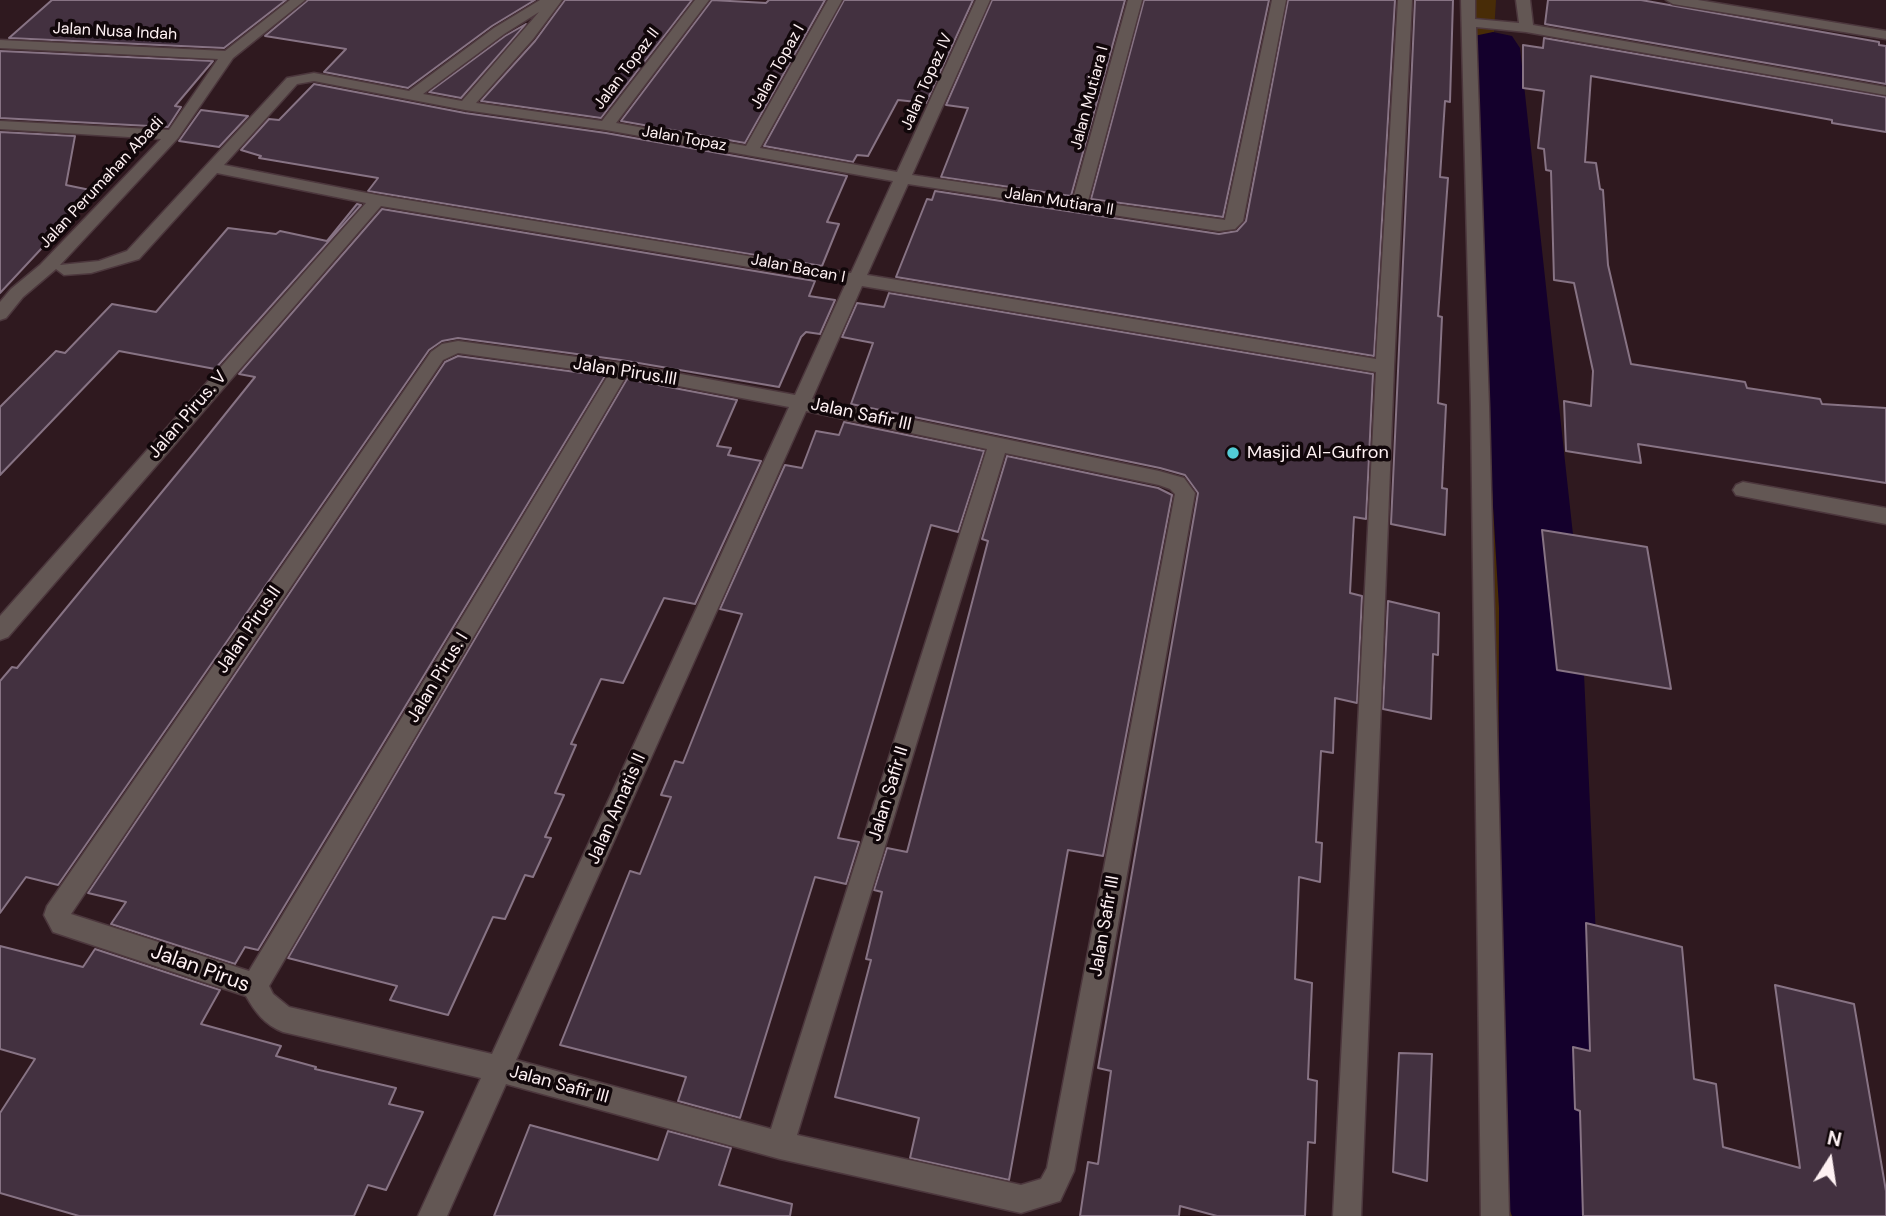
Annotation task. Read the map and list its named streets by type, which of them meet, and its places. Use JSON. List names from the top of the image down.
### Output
{
  "streets": {
    "street": [
      "Jalan Nusa Indah",
      "Jalan Topaz I",
      "Jalan Topaz II",
      "Jalan Topaz IV",
      "Jalan Mutiara I",
      "Jalan Topaz",
      "Jalan Perumahan Abadi",
      "Jalan Mutiara II",
      "Jalan Bacan I",
      "Jalan Pirus.III",
      "Jalan Pirus. V",
      "Jalan Safir III",
      "Jalan Pirus.II",
      "Jalan Pirus. I",
      "Jalan Safir II",
      "Jalan Amatis II",
      "Jalan Pirus"
    ]
  },
  "crossings": [
    ["Jalan Nusa Indah", "Jalan Perumahan Abadi"],
    ["Jalan Topaz I", "Jalan Topaz"],
    ["Jalan Topaz II", "Jalan Topaz"],
    ["Jalan Topaz IV", "Jalan Topaz"],
    ["Jalan Topaz IV", "Jalan Mutiara II"],
    ["Jalan Mutiara I", "Jalan Mutiara II"],
    ["Jalan Topaz", "Jalan Perumahan Abadi"],
    ["Jalan Topaz", "Jalan Mutiara II"],
    ["Jalan Topaz", "Jalan Bacan I"],
    ["Jalan Bacan I", "Jalan Pirus. V"],
    ["Jalan Pirus.III", "Jalan Safir III"],
    ["Jalan Pirus.III", "Jalan Pirus.II"],
    ["Jalan Pirus.III", "Jalan Pirus. I"],
    ["Jalan Pirus.III", "Jalan Amatis II"],
    ["Jalan Safir III", "Jalan Safir II"],
    ["Jalan Safir III", "Jalan Amatis II"],
    ["Jalan Safir III", "Jalan Pirus"],
    ["Jalan Pirus.II", "Jalan Pirus"],
    ["Jalan Pirus. I", "Jalan Pirus"],
    ["Jalan Amatis II", "Jalan Pirus"]
  ],
  "places": ["Masjid Al-Gufron"],
  "north": "top"
}
